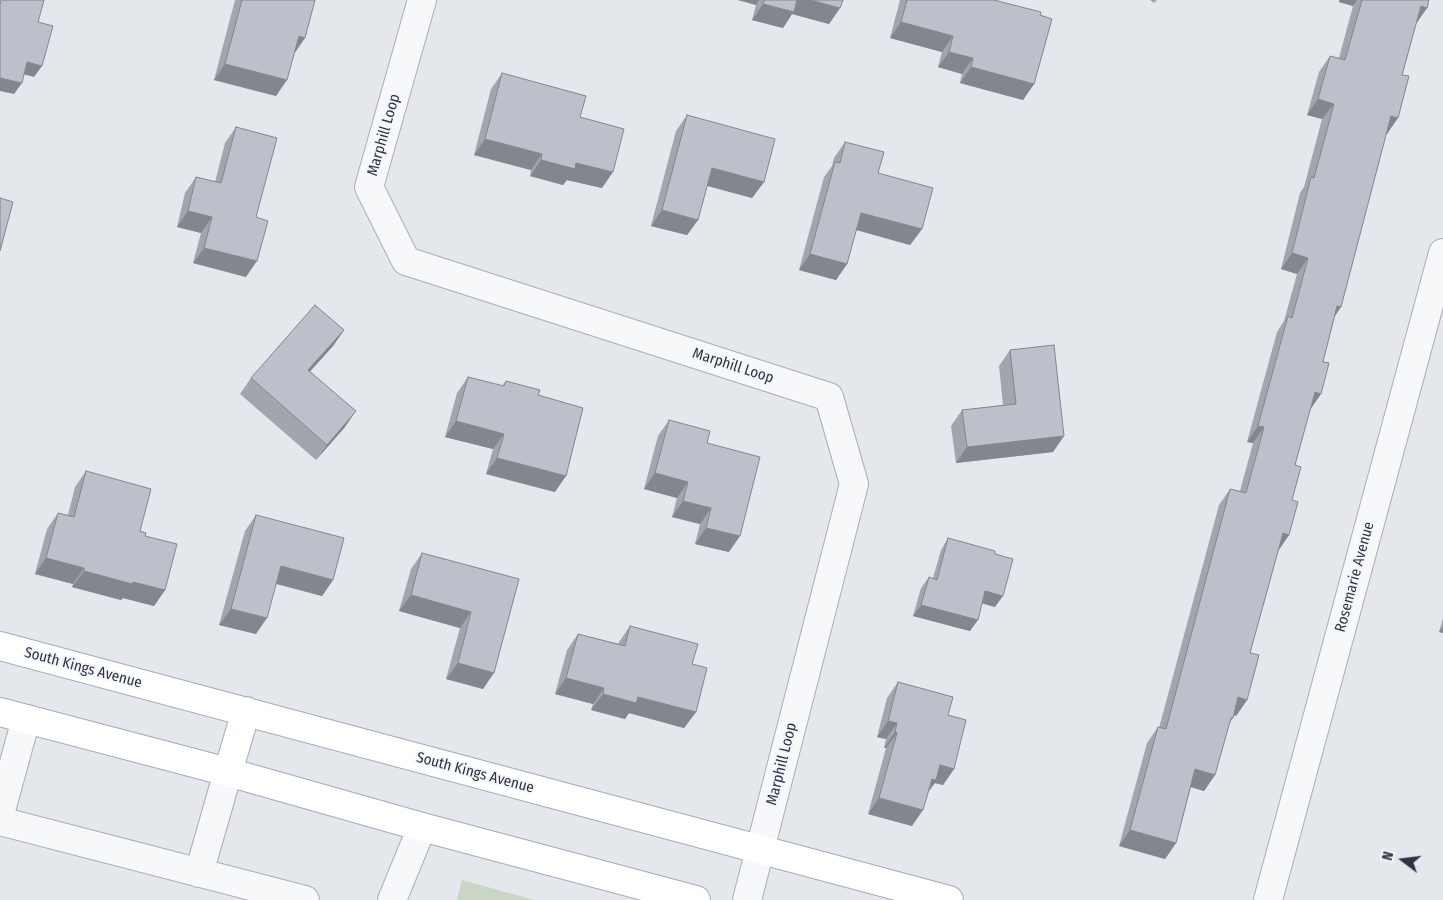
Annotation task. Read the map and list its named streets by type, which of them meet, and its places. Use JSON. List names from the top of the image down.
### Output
{
  "streets": {
    "main road": ["South Kings Avenue"],
    "street": ["Marphill Loop", "Rosemarie Avenue"]
  },
  "crossings": [
    ["Marphill Loop", "South Kings Avenue"]
  ],
  "north": "left"
}
